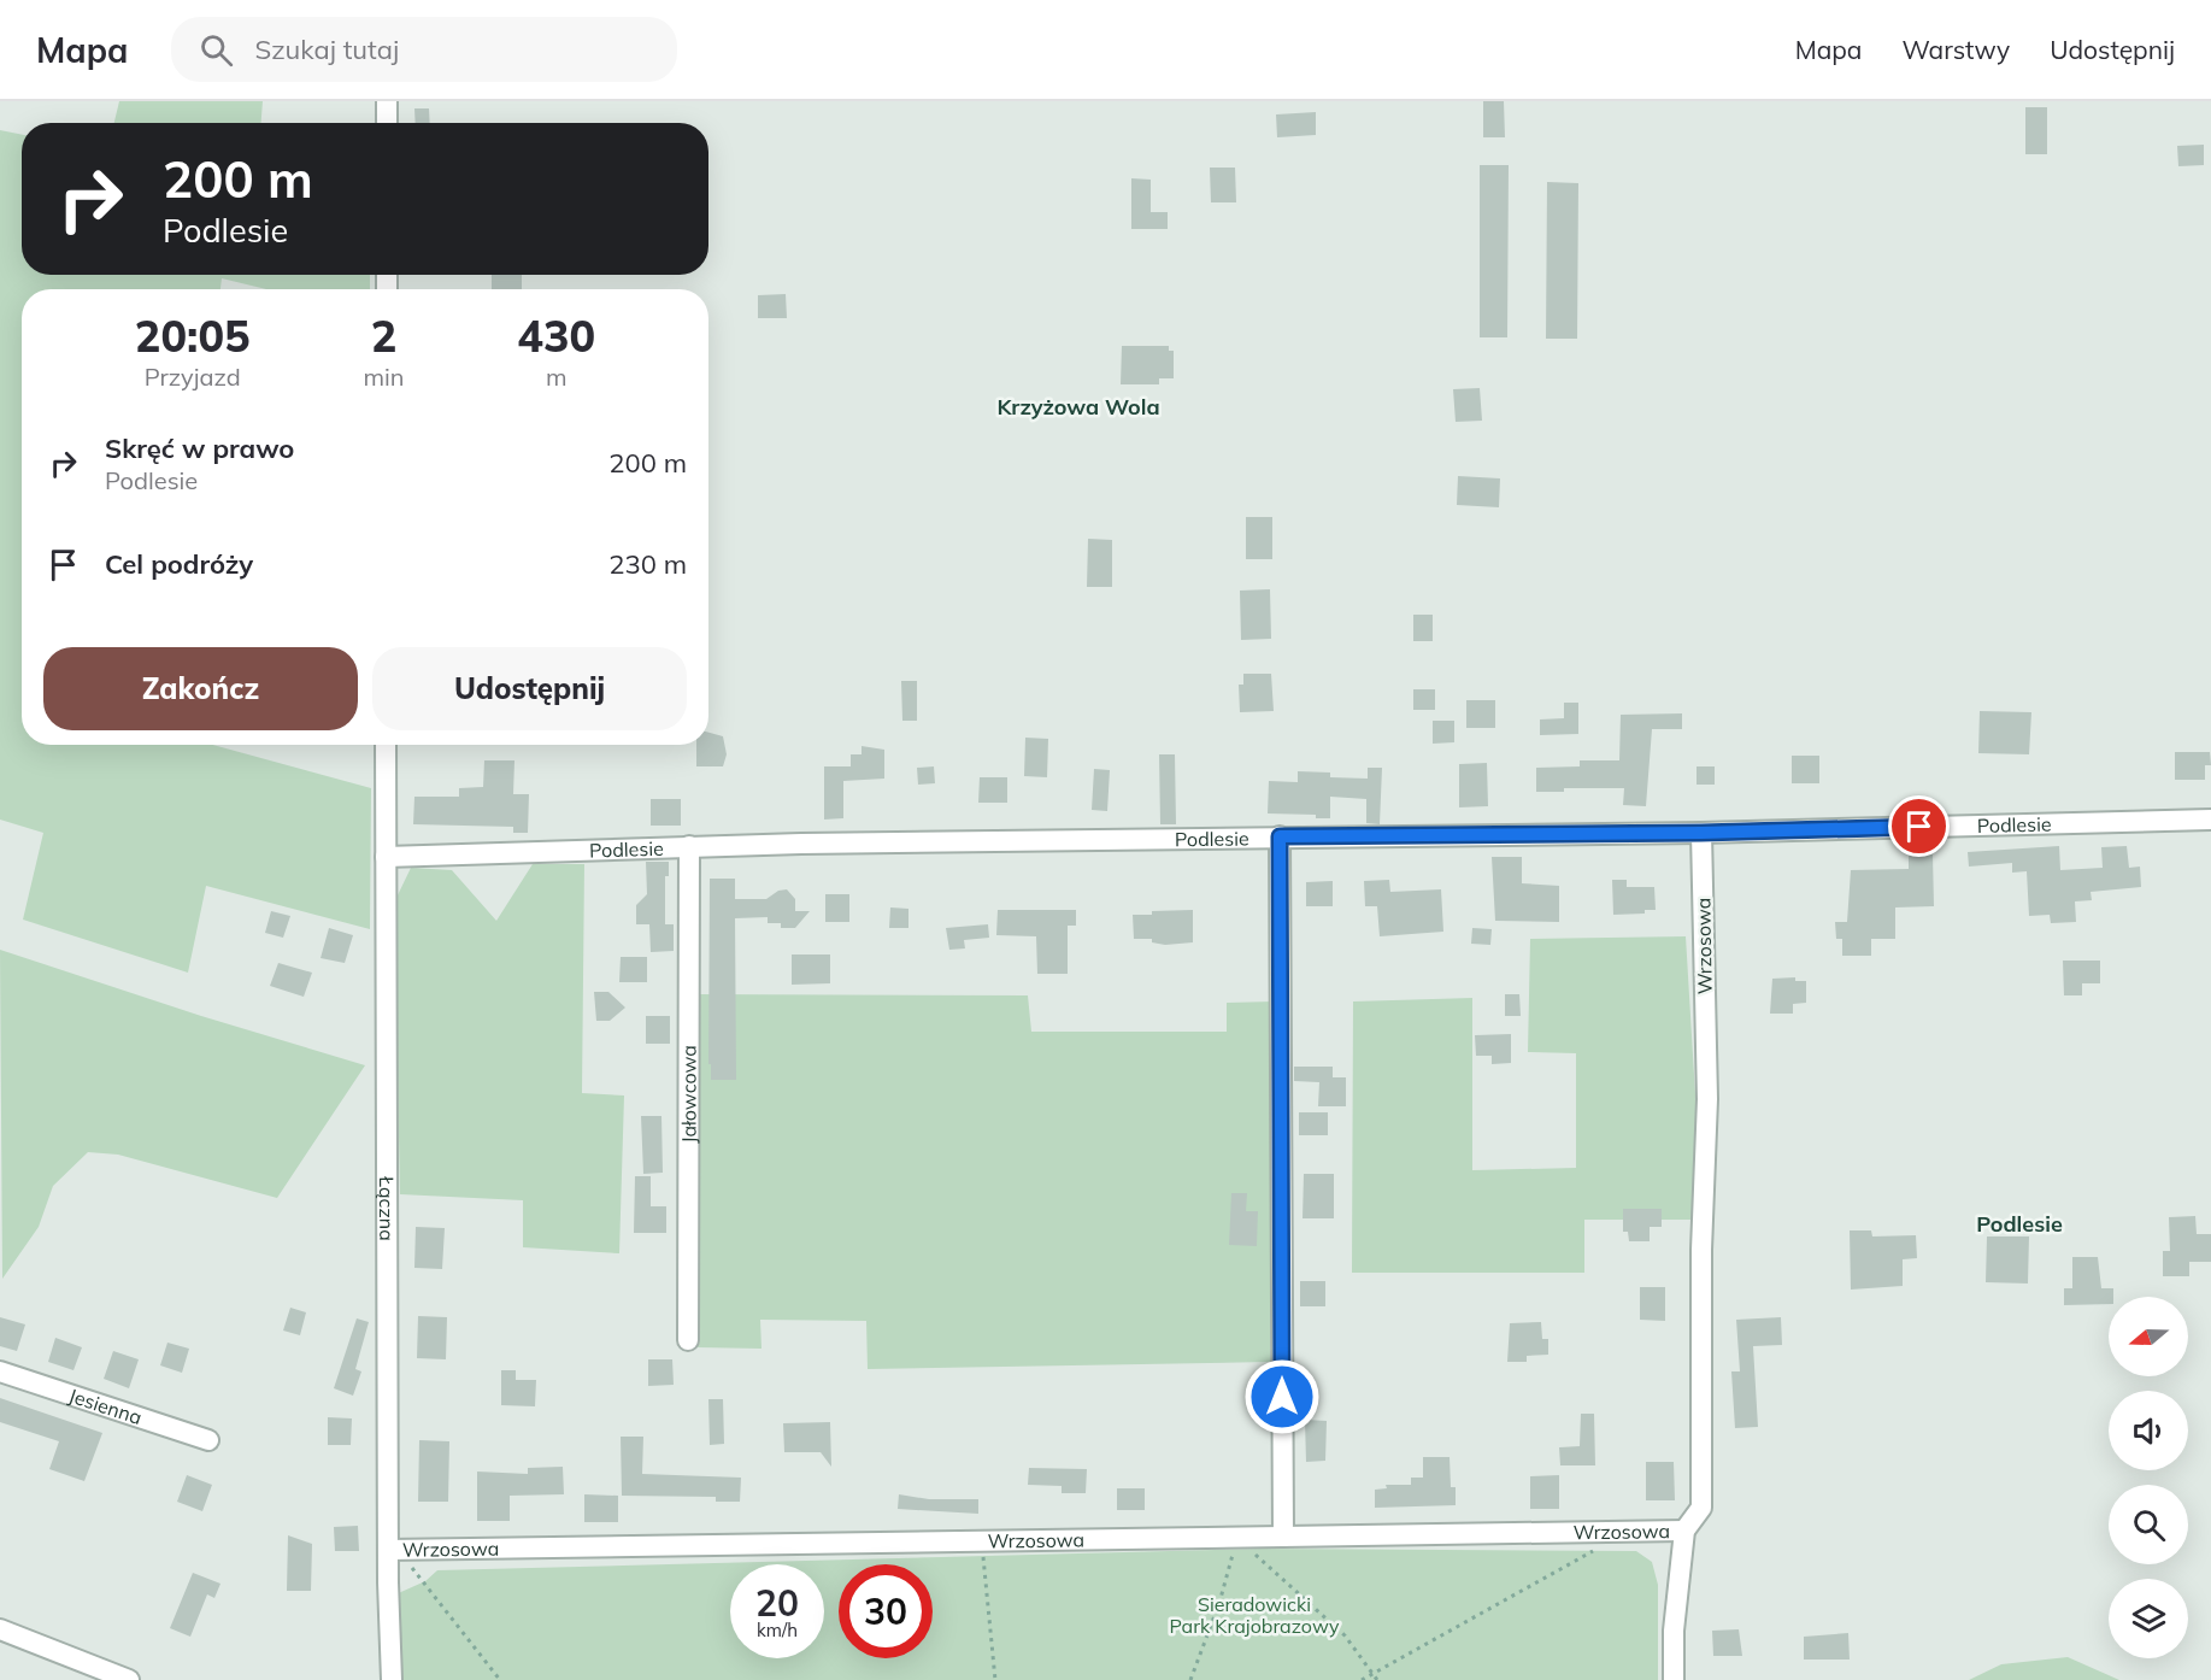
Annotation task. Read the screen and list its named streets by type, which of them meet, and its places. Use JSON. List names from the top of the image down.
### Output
{
  "streets": {
    "street": [
      "Podlesie",
      "Wrzosowa",
      "Jałowcowa",
      "Łączna",
      "Jesienna"
    ]
  },
  "crossings": [
    ["Podlesie", "Wrzosowa"],
    ["Podlesie", "Jałowcowa"],
    ["Podlesie", "Łączna"],
    ["Wrzosowa", "Łączna"]
  ],
  "districts": ["Krzyżowa Wola", "Podlesie"],
  "parks": ["Sieradowicki Park Krajobrazowy"],
  "north": "left",
  "page": {
    "header": "Mapa",
    "search": "Szukaj tutaj",
    "nav": ["Mapa", "Warstwy", "Udostępnij"],
    "turn": ["200 m", "Podlesie"],
    "eta": [
      "20:05",
      "Przyjazd",
      "2",
      "min",
      "430",
      "m"
    ],
    "list": [
      {
        "name": "Skręć w prawo",
        "note": "Podlesie",
        "value": "200 m"
      },
      {
        "name": "Cel podróży",
        "value": "230 m"
      }
    ],
    "buttons": ["Zakończ", "Udostępnij"],
    "speed": "20 km/h",
    "limit": "30"
  }
}
